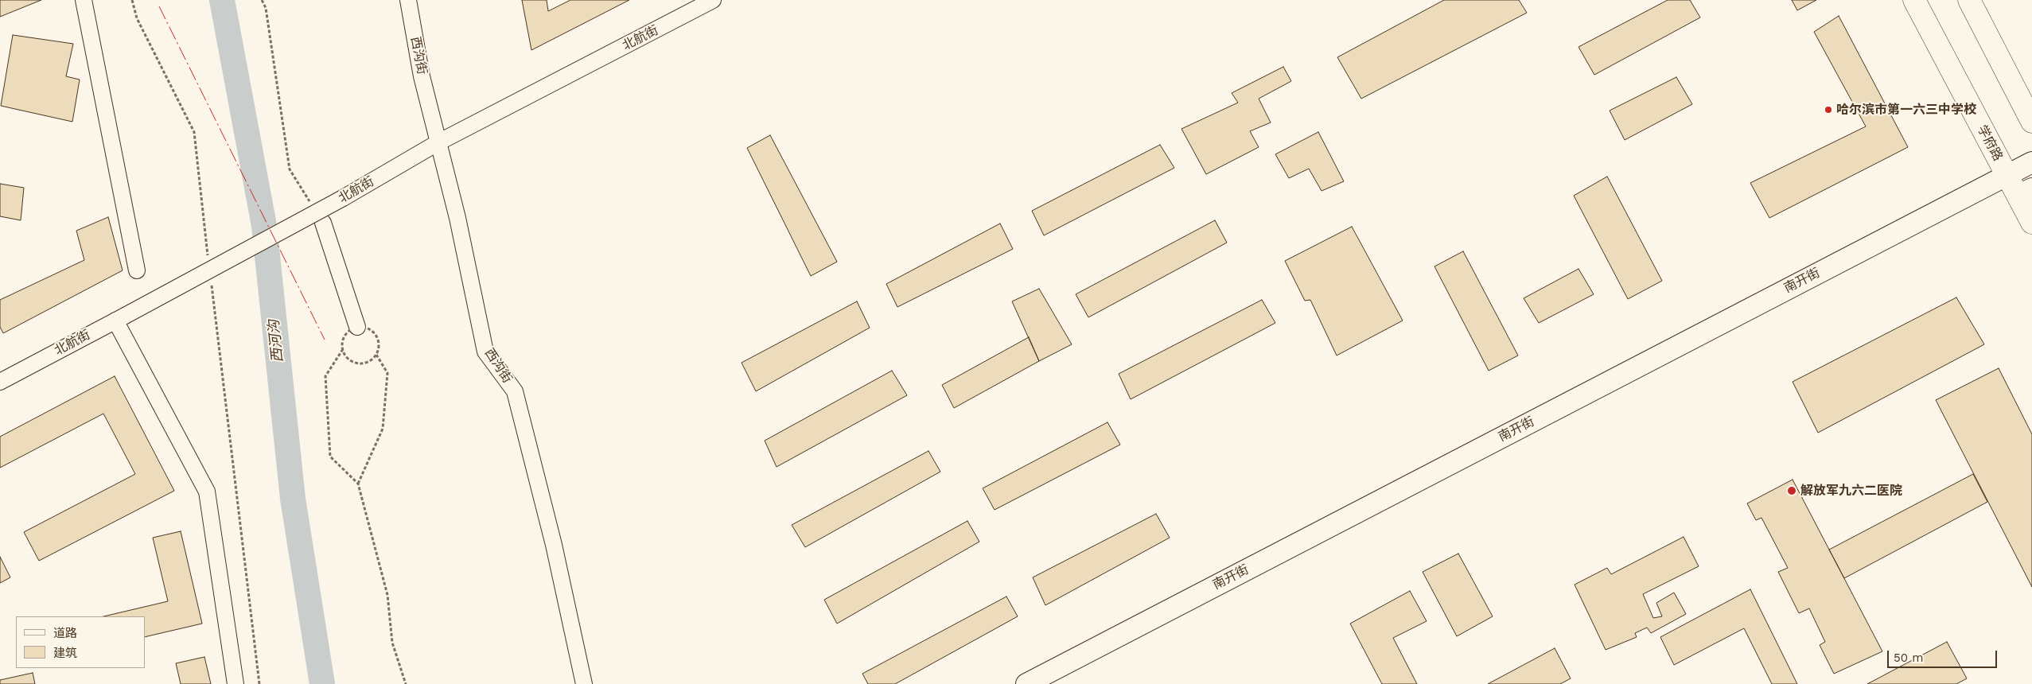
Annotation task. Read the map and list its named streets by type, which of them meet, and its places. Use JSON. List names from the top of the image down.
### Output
{
  "streets": {
    "highway": ["学府路"],
    "main road": ["南开街"],
    "street": ["北航街", "西沟街"]
  },
  "crossings": [
    ["北航街", "西沟街"],
    ["学府路", "南开街"]
  ],
  "water": ["西河沟"],
  "places": ["哈尔滨市第一六三中学校", "解放军九六二医院"],
  "legend": ["道路", "建筑"],
  "scale_bar": "50 m"
}
